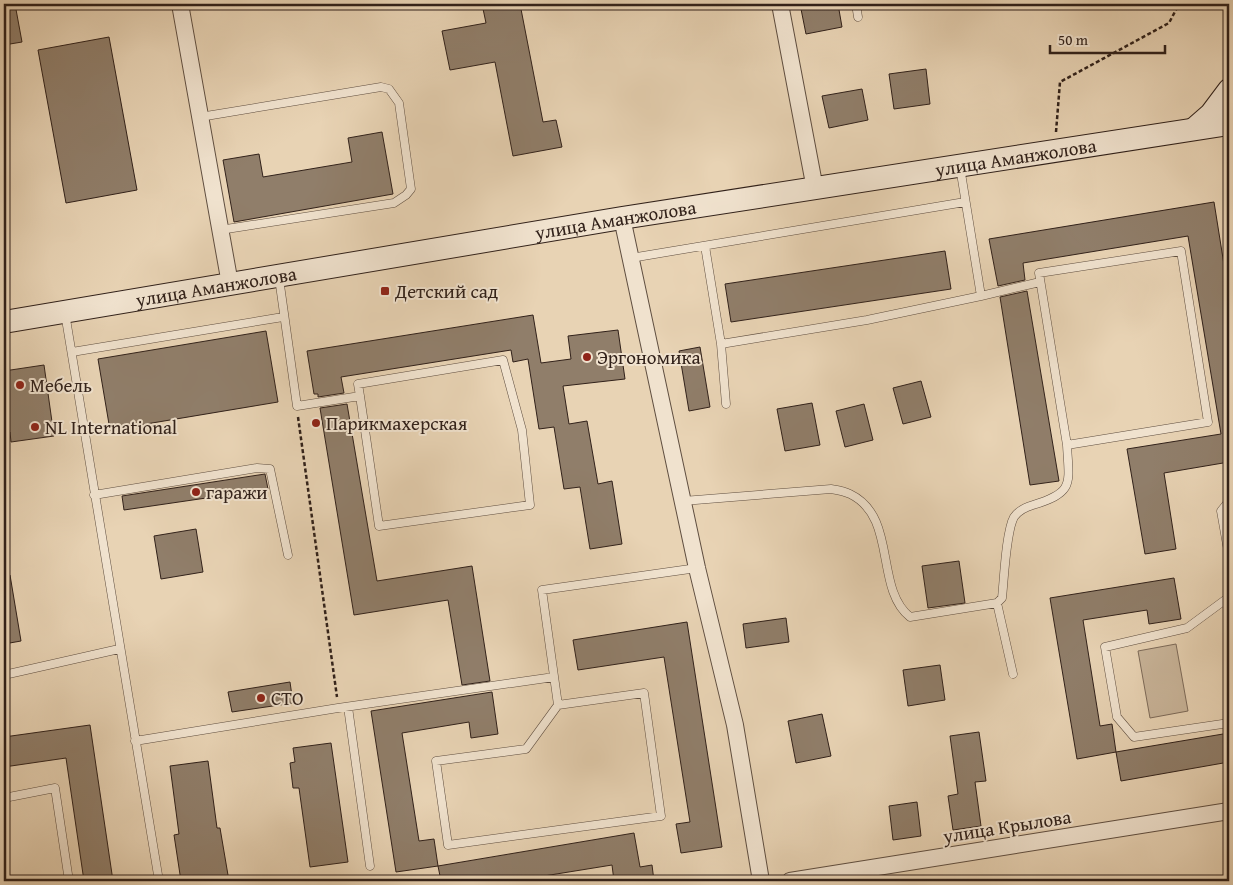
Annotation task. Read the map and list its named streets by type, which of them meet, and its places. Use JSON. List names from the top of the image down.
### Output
{
  "streets": {
    "main road": ["улица Аманжолова"],
    "street": ["улица Крылова"]
  },
  "places": {
    "transit": ["Детский сад"],
    "other": [
      "Эргономика",
      "Мебель",
      "Парикмахерская",
      "NL International",
      "гаражи",
      "СТО"
    ]
  },
  "scale_bar": "50 m"
}
